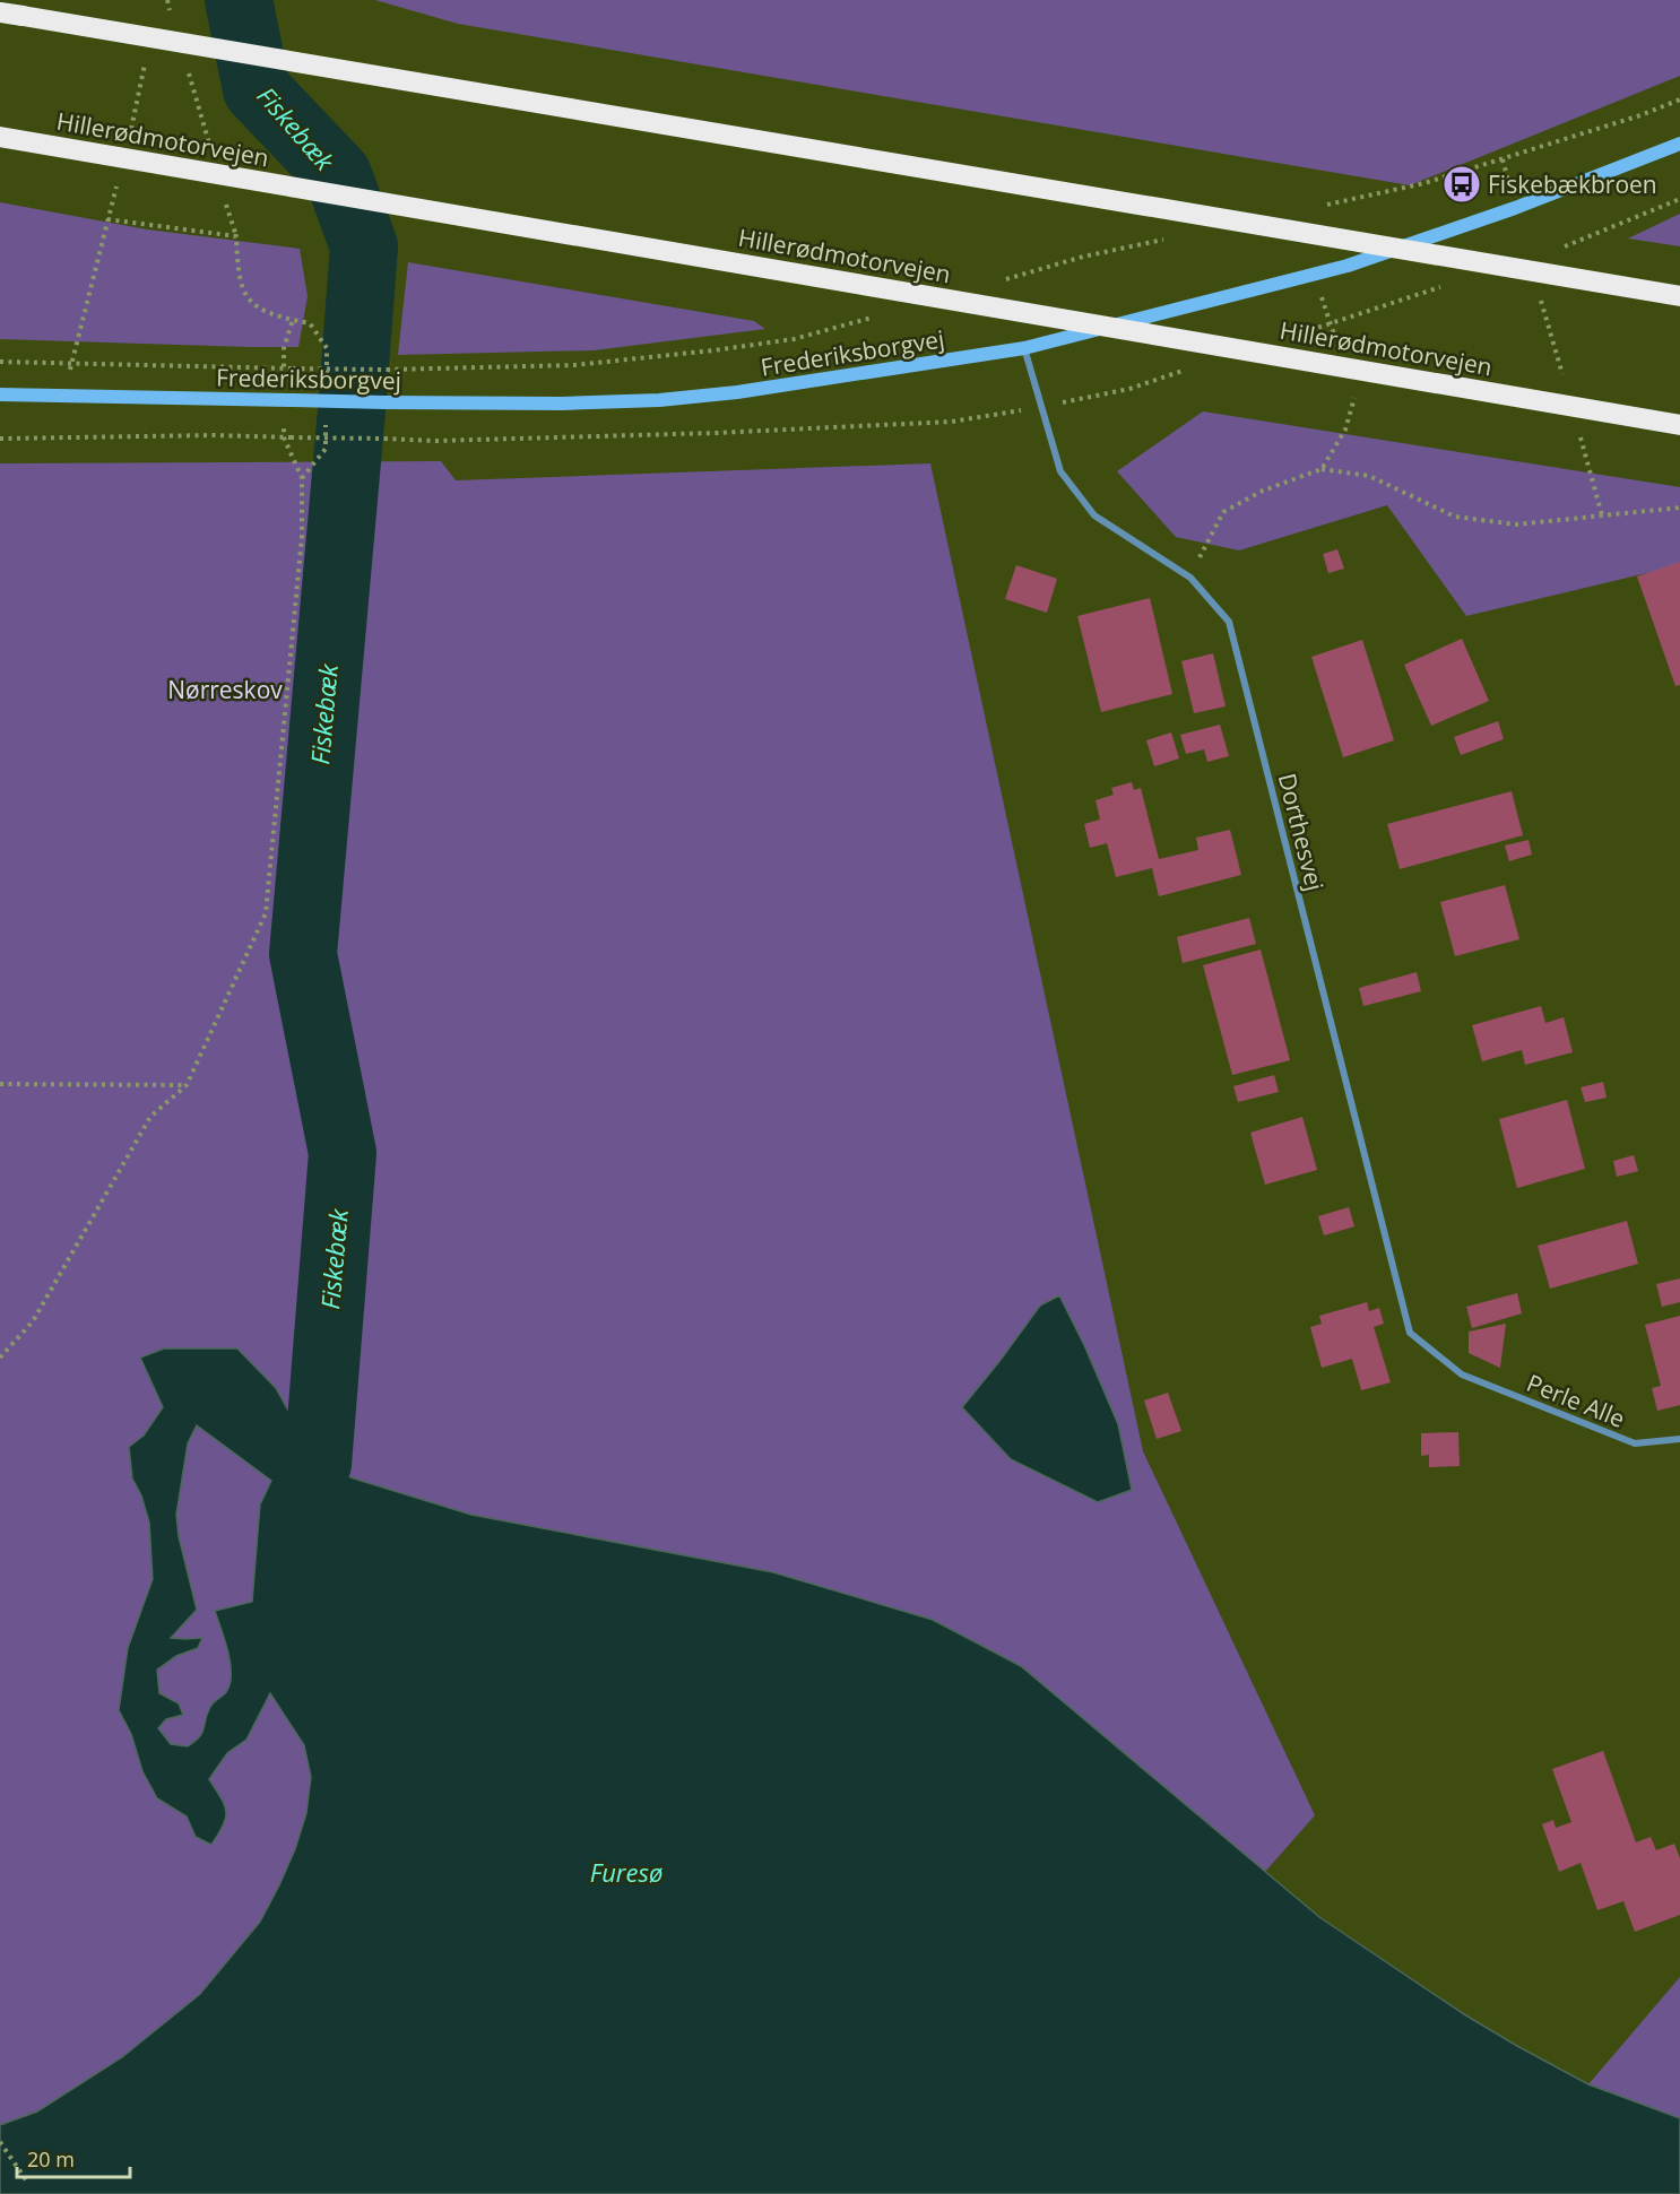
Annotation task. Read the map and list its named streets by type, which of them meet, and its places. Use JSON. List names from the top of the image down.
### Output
{
  "streets": {
    "highway": ["Hillerødmotorvejen"],
    "street": ["Frederiksborgvej", "Dorthesvej", "Perle Alle"]
  },
  "crossings": [
    ["Frederiksborgvej", "Dorthesvej"],
    ["Dorthesvej", "Perle Alle"]
  ],
  "water": ["Fiskebæk", "Furesø"],
  "parks": ["Nørreskov"],
  "places": {
    "bus stop": ["Fiskebækbroen"]
  },
  "scale_bar": "20 m"
}
